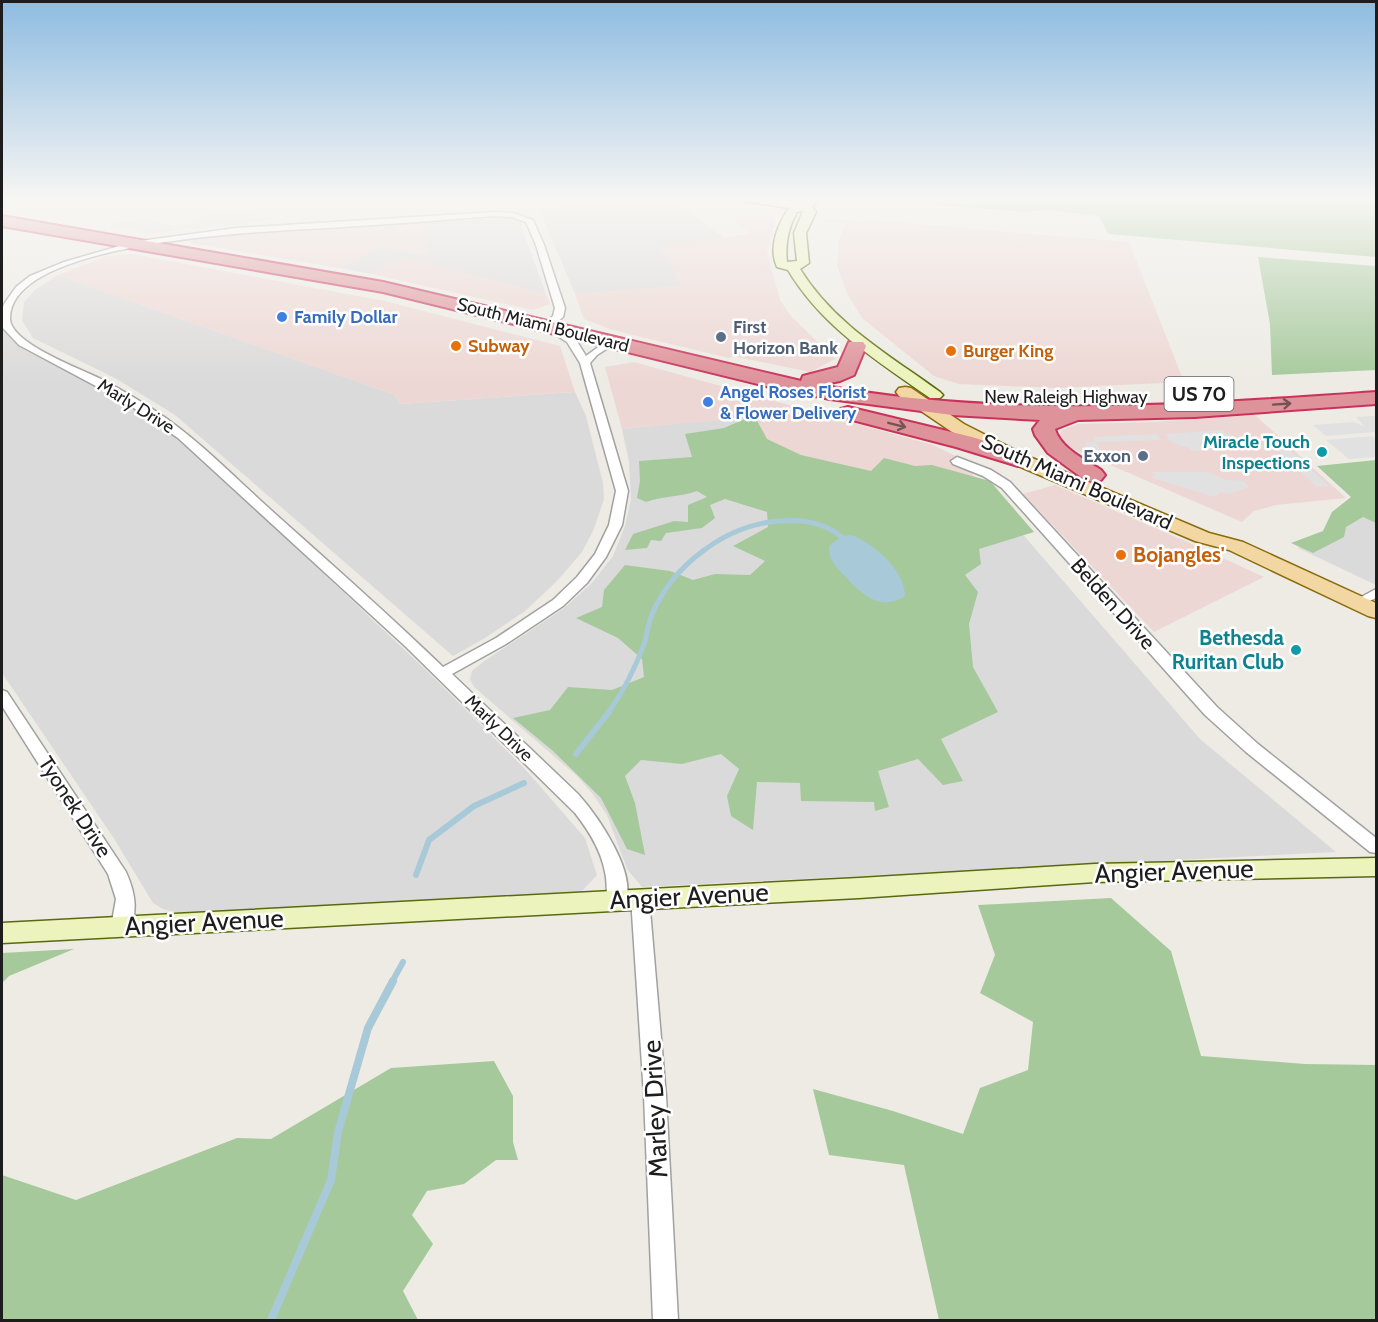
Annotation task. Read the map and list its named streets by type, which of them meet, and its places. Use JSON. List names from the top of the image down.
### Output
{
  "streets": {
    "highway": ["South Miami Boulevard", "US 70", "New Raleigh Highway"],
    "main road": ["Angier Avenue"],
    "street": [
      "Marly Drive",
      "Belden Drive",
      "Tyonek Drive",
      "Marley Drive"
    ]
  },
  "crossings": [
    ["South Miami Boulevard", "New Raleigh Highway"],
    ["South Miami Boulevard", "Marly Drive"],
    ["Marly Drive", "Angier Avenue"],
    ["Marly Drive", "Marley Drive"],
    ["Tyonek Drive", "Angier Avenue"],
    ["Angier Avenue", "Marley Drive"]
  ],
  "places": [
    "Family Dollar",
    "First Horizon Bank",
    "Subway",
    "Burger King",
    "Angel Roses Florist & Flower Delivery",
    "Miracle Touch Inspections",
    "Exxon",
    "Bojangles'",
    "Bethesda Ruritan Club"
  ]
}
